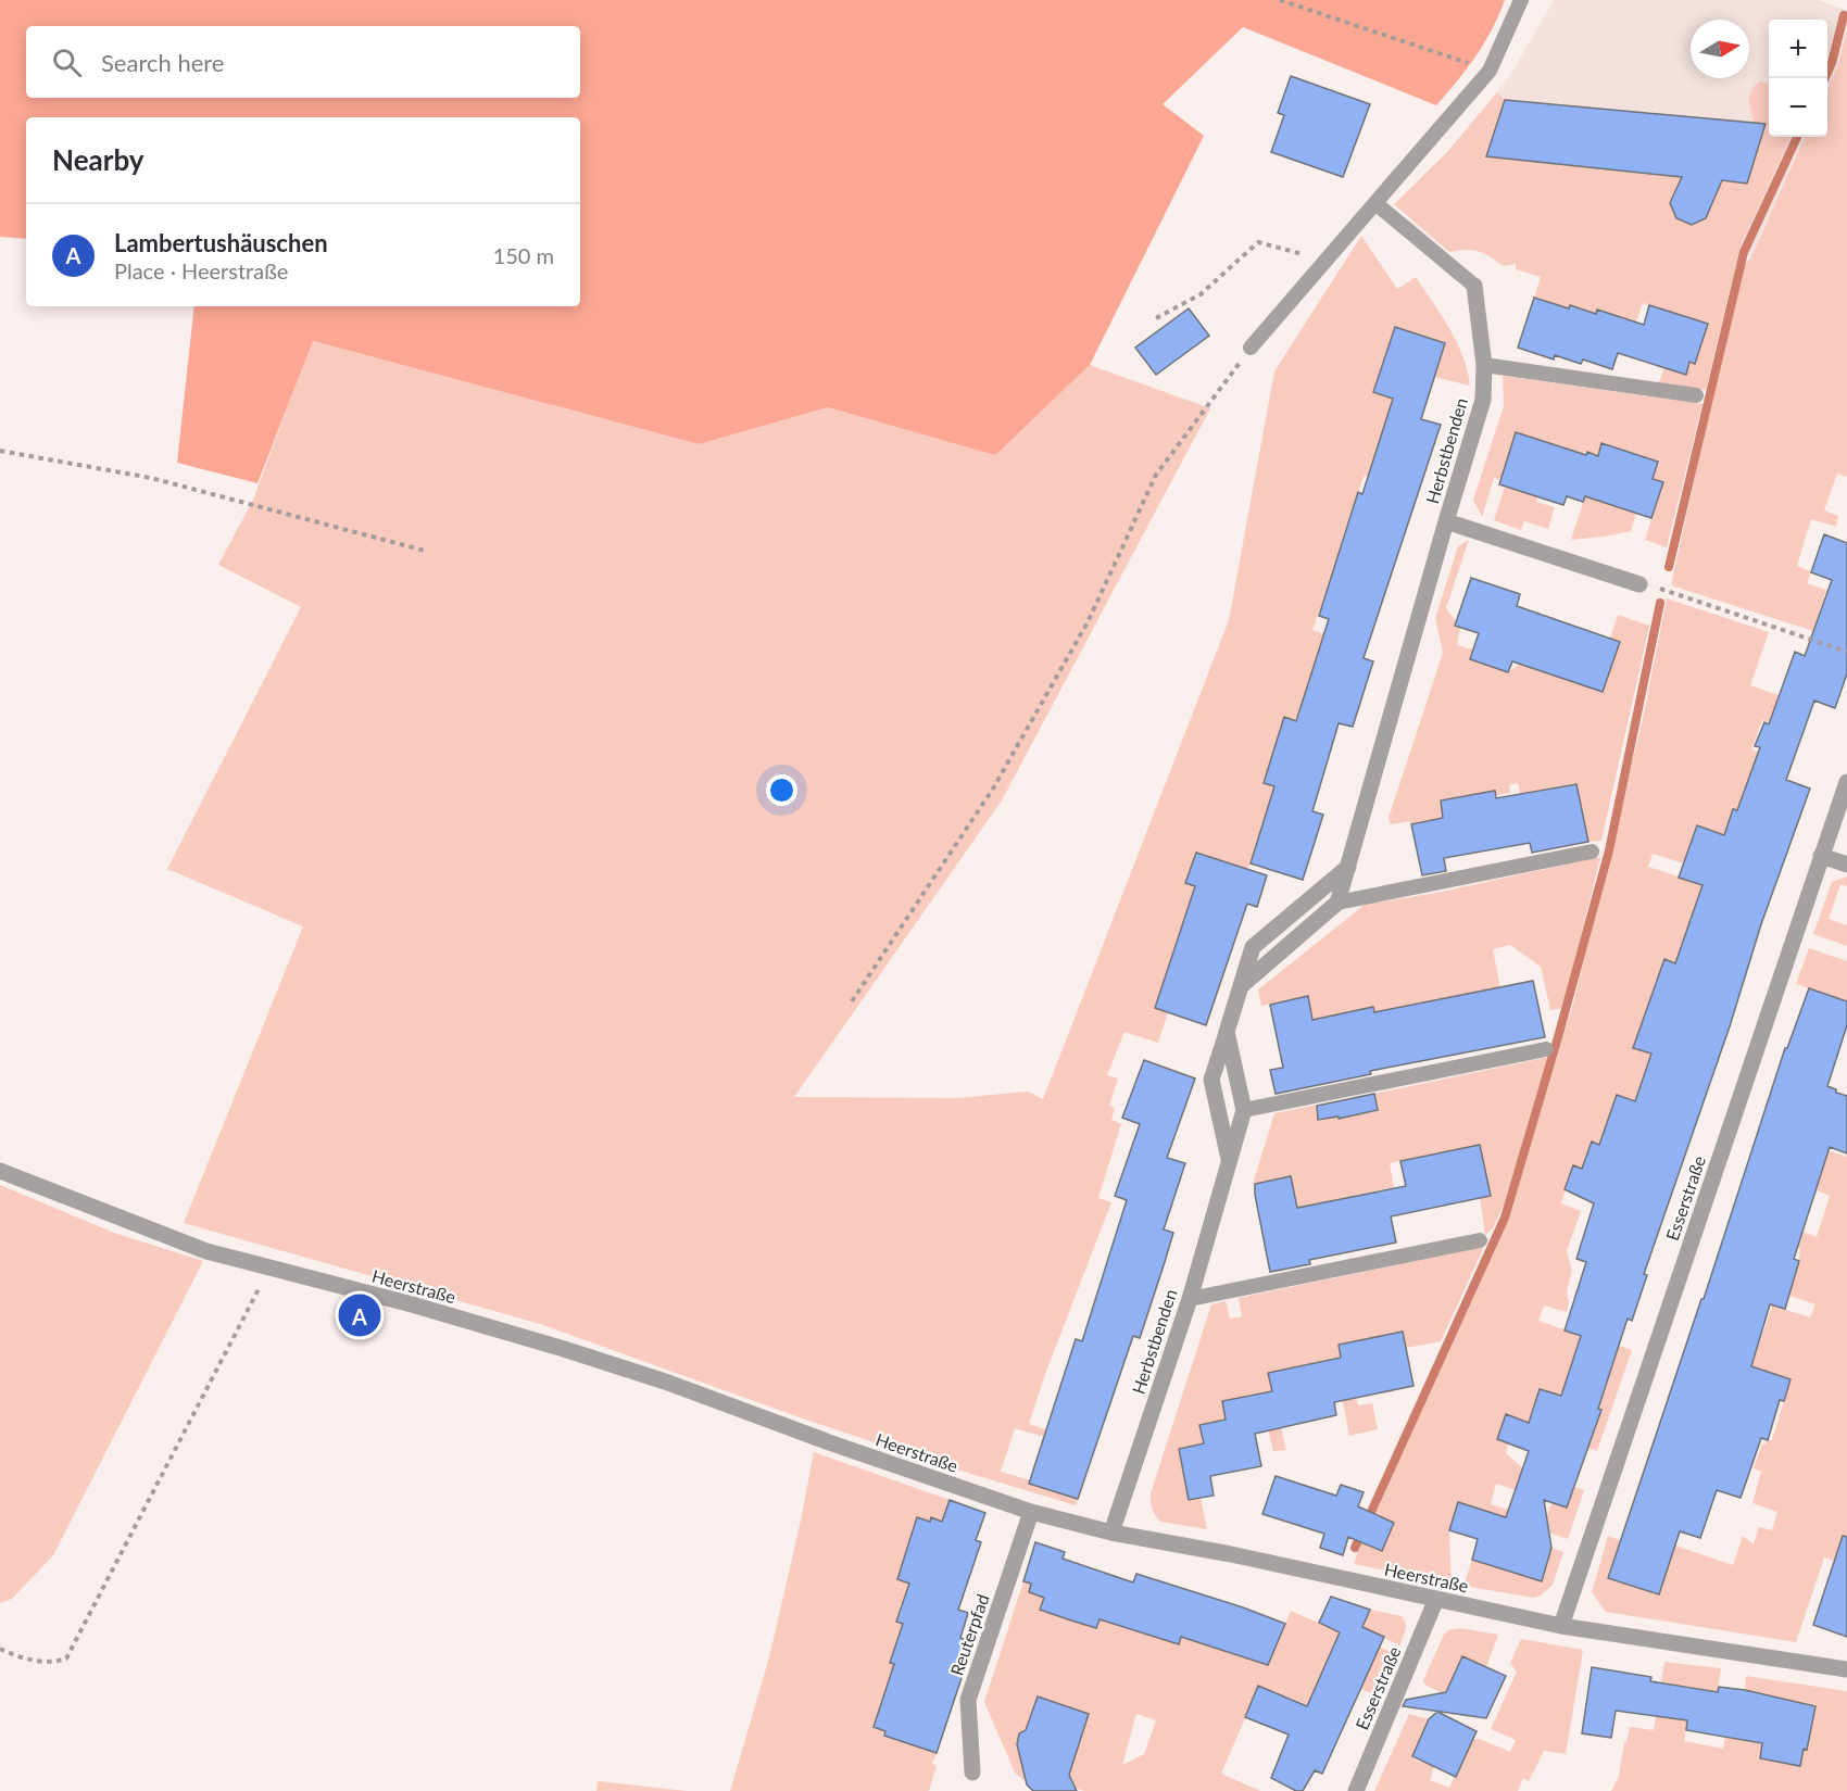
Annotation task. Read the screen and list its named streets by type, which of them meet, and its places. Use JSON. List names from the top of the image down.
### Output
{
  "streets": {
    "street": [
      "Herbstbenden",
      "Esserstraße",
      "Heerstraße",
      "Reuterpfad"
    ]
  },
  "crossings": [
    ["Herbstbenden", "Heerstraße"],
    ["Esserstraße", "Heerstraße"],
    ["Heerstraße", "Reuterpfad"]
  ],
  "north": "right",
  "page": {
    "map_buttons": ["+", "−"],
    "search": "Search here",
    "heading": "Nearby",
    "list": [
      {
        "mark": "A",
        "name": "Lambertushäuschen",
        "note": "Place · Heerstraße",
        "value": "150 m"
      }
    ],
    "pins": "A"
  }
}
